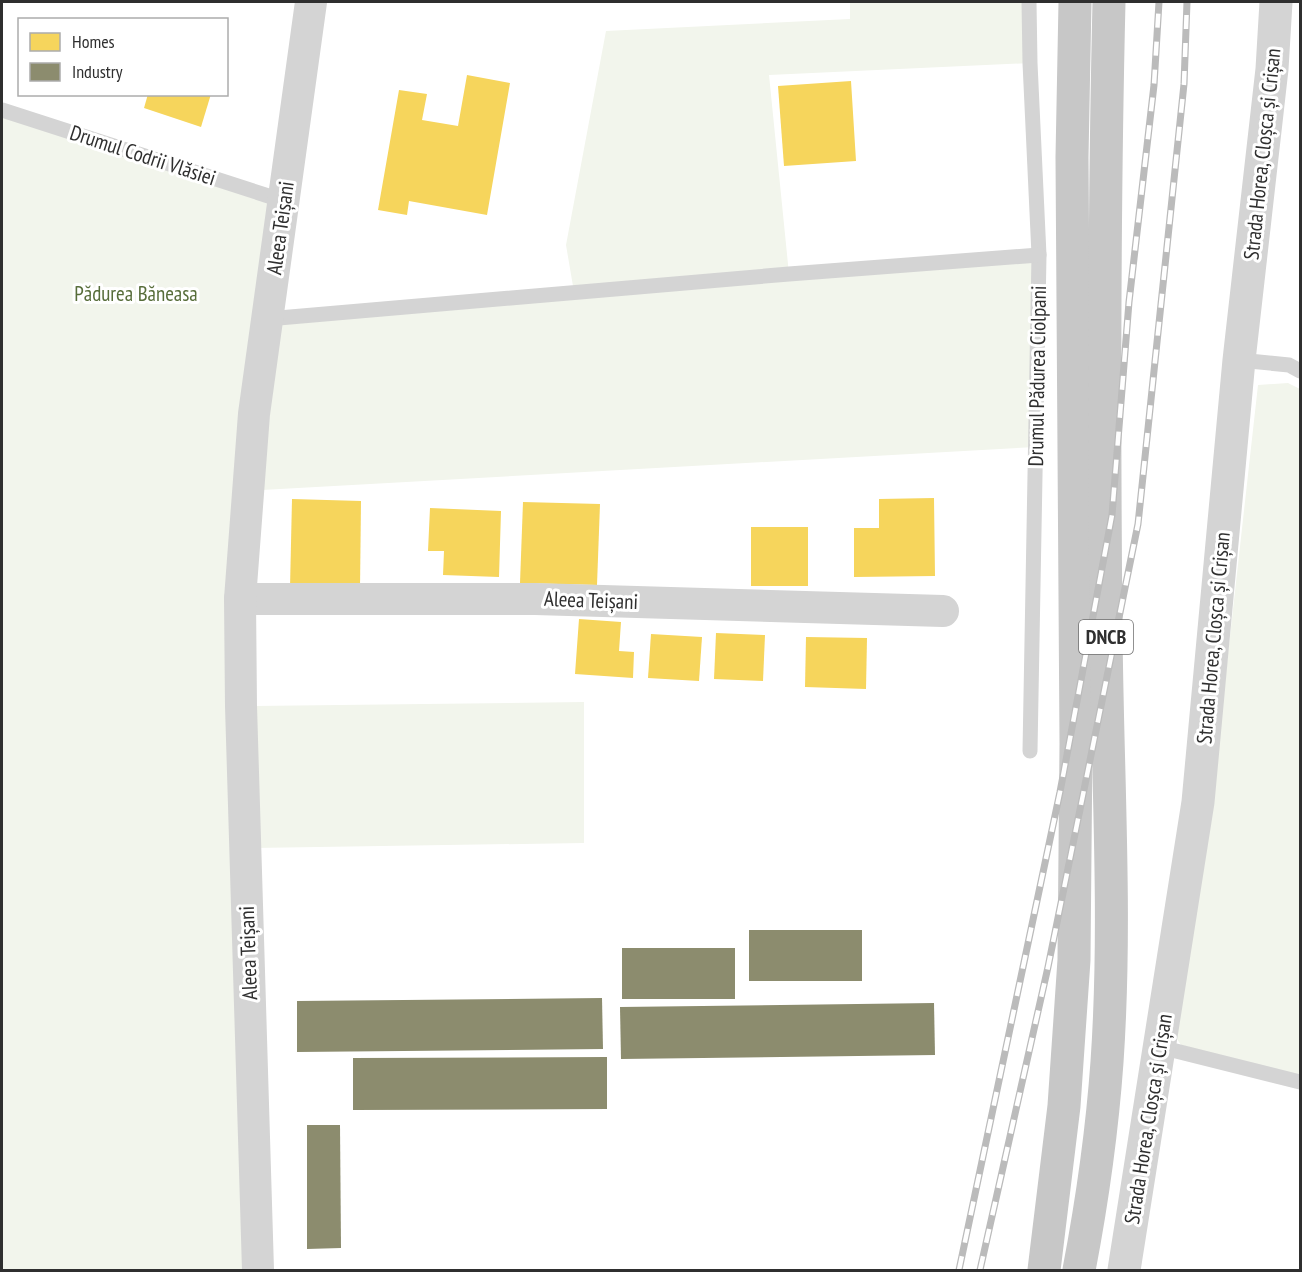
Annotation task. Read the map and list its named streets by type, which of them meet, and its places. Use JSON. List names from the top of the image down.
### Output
{
  "streets": {
    "main road": ["Strada Horea, Cloșca și Crișan", "DNCB"],
    "street": ["Aleea Teișani"],
    "lane": ["Drumul Codrii Vlăsiei", "Drumul Pădurea Ciolpani"]
  },
  "crossings": [
    ["Drumul Codrii Vlăsiei", "Aleea Teișani"]
  ],
  "parks": ["Pădurea Băneasa"],
  "legend": ["Homes", "Industry"]
}
